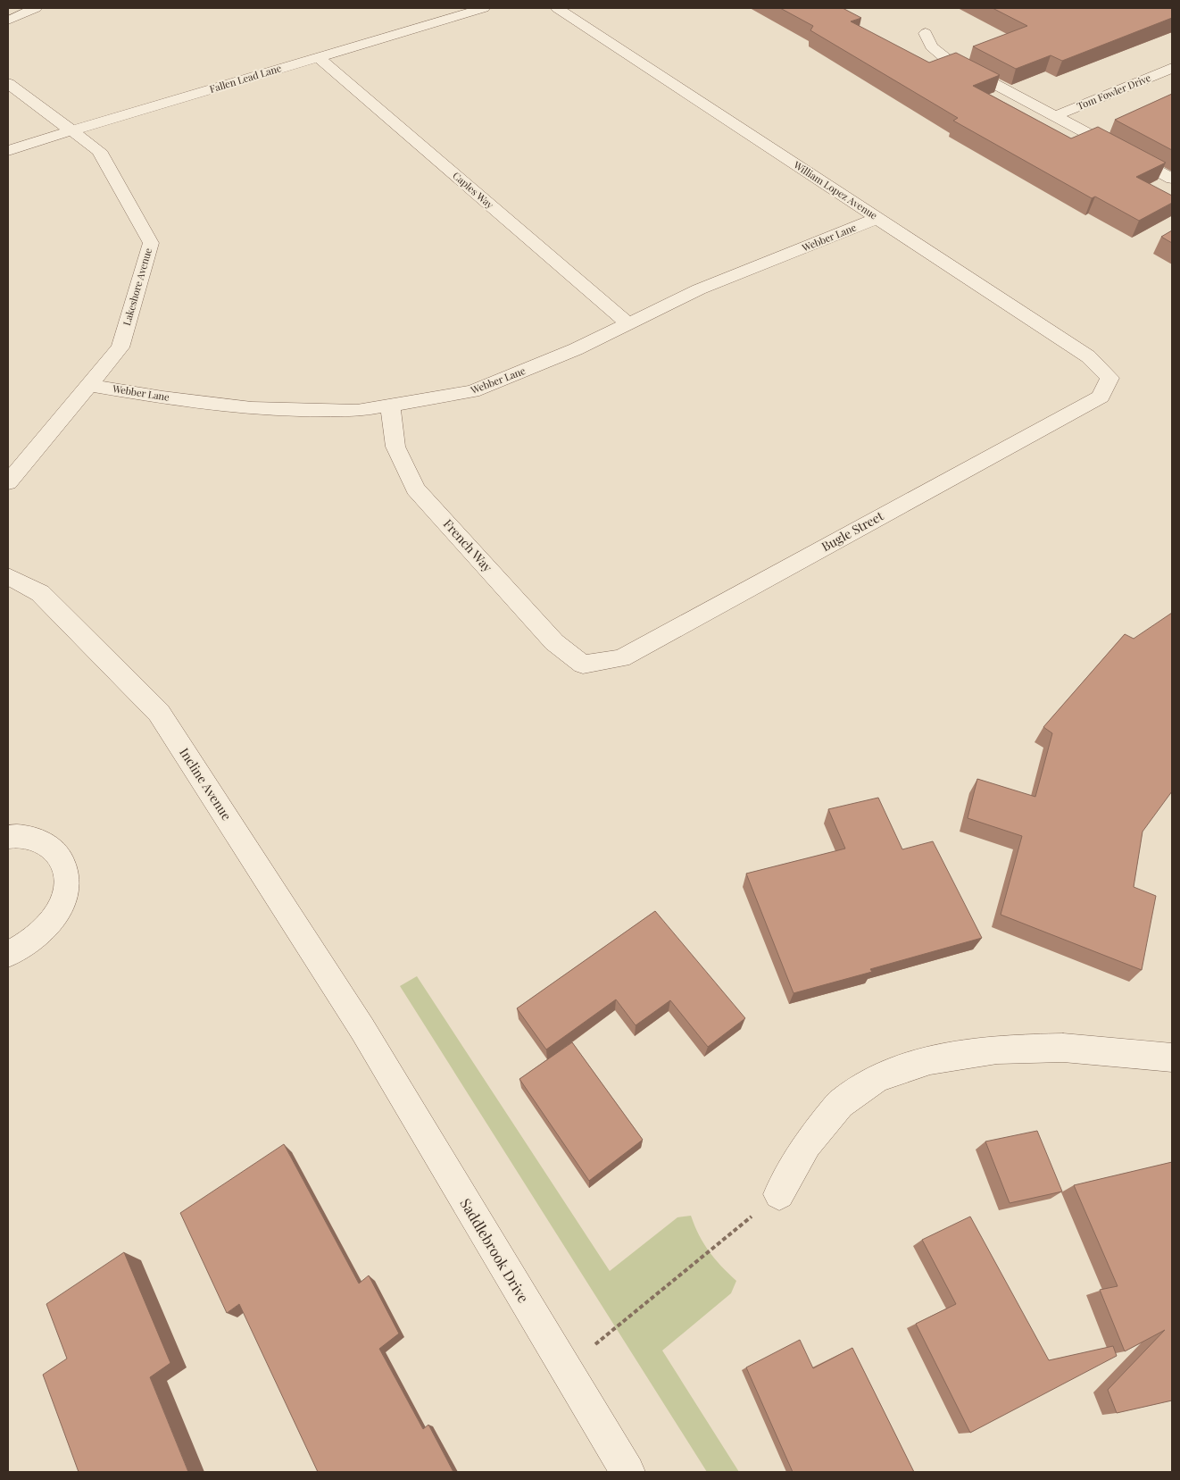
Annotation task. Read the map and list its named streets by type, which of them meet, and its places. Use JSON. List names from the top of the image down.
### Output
{
  "streets": {
    "street": [
      "Fallen Lead Lane",
      "Tom Fowler Drive",
      "Caples Way",
      "William Lopez Avenue",
      "Webber Lane",
      "Lakeshore Avenue",
      "Bugle Street",
      "French Way",
      "Incline Avenue",
      "Saddlebrook Drive"
    ]
  },
  "crossings": [
    ["Fallen Lead Lane", "Caples Way"],
    ["Fallen Lead Lane", "Lakeshore Avenue"],
    ["Caples Way", "Webber Lane"],
    ["William Lopez Avenue", "Webber Lane"],
    ["William Lopez Avenue", "Bugle Street"],
    ["Webber Lane", "Lakeshore Avenue"],
    ["Webber Lane", "French Way"],
    ["Bugle Street", "French Way"],
    ["Incline Avenue", "Saddlebrook Drive"]
  ]
}
